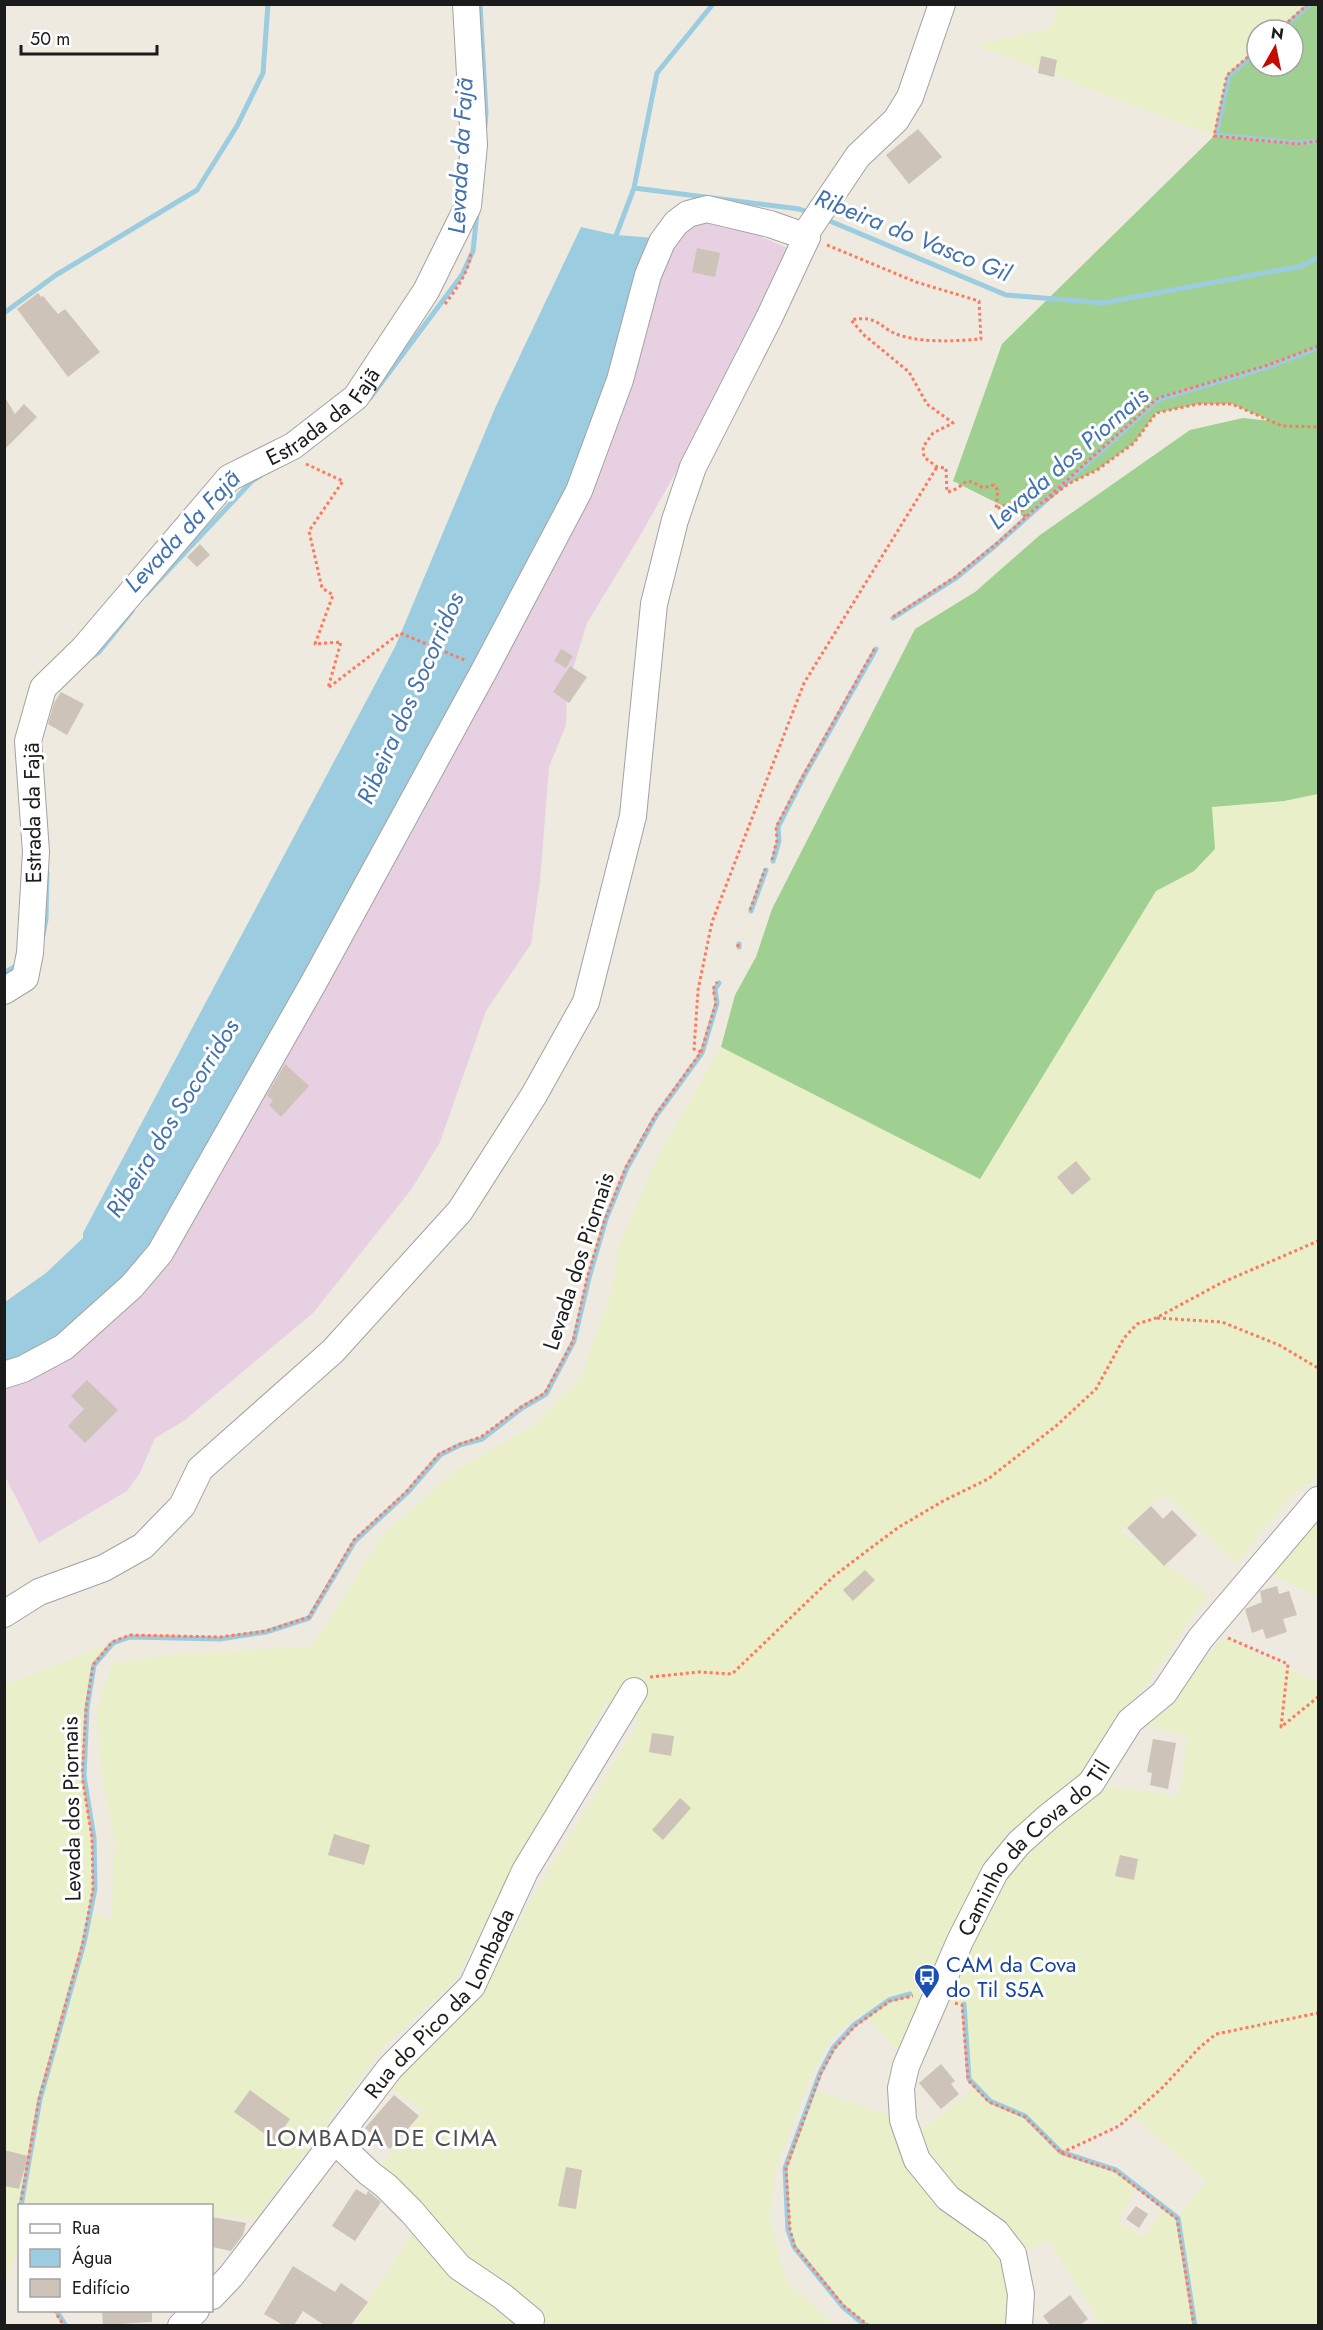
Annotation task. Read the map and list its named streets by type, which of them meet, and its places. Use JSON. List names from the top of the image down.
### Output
{
  "streets": {
    "street": ["Estrada da Fajã", "Caminho da Cova do Til", "Rua do Pico da Lombada"],
    "path": ["Levada dos Piornais"]
  },
  "districts": ["LOMBADA DE CIMA"],
  "water": [
    "Levada da Fajã",
    "Ribeira do Vasco Gil",
    "Levada dos Piornais",
    "Ribeira dos Socorridos"
  ],
  "places": {
    "bus stop": ["CAM da Cova do Til S5A"]
  },
  "legend": ["Rua", "Água", "Edifício"],
  "scale_bar": "50 m",
  "north": "top"
}
